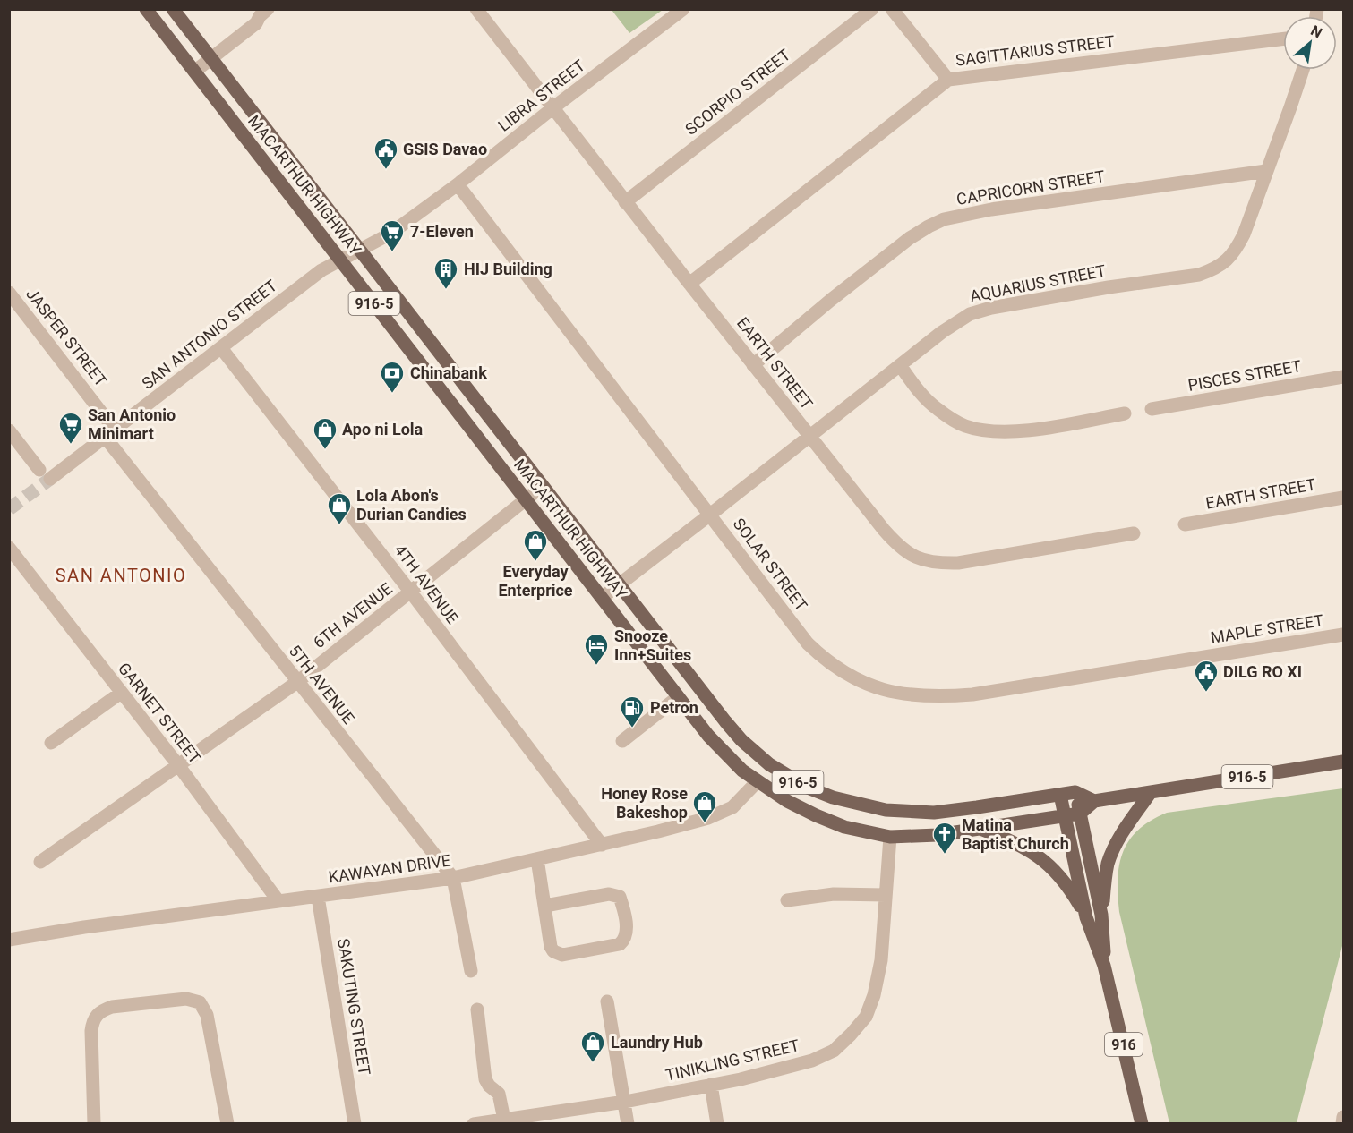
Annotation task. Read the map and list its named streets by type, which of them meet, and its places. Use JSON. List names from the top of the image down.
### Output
{
  "streets": {
    "main road": ["MACARTHUR HIGHWAY", "916-5", "916"],
    "street": [
      "SAGITTARIUS STREET",
      "SCORPIO STREET",
      "LIBRA STREET",
      "CAPRICORN STREET",
      "AQUARIUS STREET",
      "SAN ANTONIO STREET",
      "JASPER STREET",
      "EARTH STREET",
      "PISCES STREET",
      "SOLAR STREET",
      "4TH AVENUE",
      "6TH AVENUE",
      "MAPLE STREET",
      "5TH AVENUE",
      "GARNET STREET",
      "KAWAYAN DRIVE",
      "SAKUTING STREET",
      "TINIKLING STREET"
    ]
  },
  "crossings": [
    ["SAGITTARIUS STREET", "EARTH STREET"],
    ["SCORPIO STREET", "EARTH STREET"],
    ["LIBRA STREET", "MACARTHUR HIGHWAY"],
    ["LIBRA STREET", "SAN ANTONIO STREET"],
    ["LIBRA STREET", "EARTH STREET"],
    ["LIBRA STREET", "SOLAR STREET"],
    ["MACARTHUR HIGHWAY", "AQUARIUS STREET"],
    ["MACARTHUR HIGHWAY", "SAN ANTONIO STREET"],
    ["MACARTHUR HIGHWAY", "6TH AVENUE"],
    ["MACARTHUR HIGHWAY", "KAWAYAN DRIVE"],
    ["MACARTHUR HIGHWAY", "916"],
    ["MACARTHUR HIGHWAY", "TINIKLING STREET"],
    ["CAPRICORN STREET", "AQUARIUS STREET"],
    ["CAPRICORN STREET", "EARTH STREET"],
    ["AQUARIUS STREET", "EARTH STREET"],
    ["AQUARIUS STREET", "SOLAR STREET"],
    ["SAN ANTONIO STREET", "JASPER STREET"],
    ["SAN ANTONIO STREET", "4TH AVENUE"],
    ["SAN ANTONIO STREET", "5TH AVENUE"],
    ["JASPER STREET", "5TH AVENUE"],
    ["SOLAR STREET", "MAPLE STREET"],
    ["4TH AVENUE", "6TH AVENUE"],
    ["4TH AVENUE", "KAWAYAN DRIVE"],
    ["6TH AVENUE", "5TH AVENUE"],
    ["6TH AVENUE", "GARNET STREET"],
    ["5TH AVENUE", "KAWAYAN DRIVE"],
    ["GARNET STREET", "KAWAYAN DRIVE"],
    ["KAWAYAN DRIVE", "SAKUTING STREET"]
  ],
  "districts": ["SAN ANTONIO"],
  "places": {
    "public building": ["GSIS Davao", "DILG RO XI"],
    "supermarket": ["7-Eleven", "San Antonio Minimart"],
    "building": ["HIJ Building"],
    "bank": ["Chinabank"],
    "shop": [
      "Apo ni Lola",
      "Lola Abon's Durian Candies",
      "Everyday Enterprice",
      "Honey Rose Bakeshop",
      "Laundry Hub"
    ],
    "hotel": ["Snooze Inn+Suites"],
    "fuel station": ["Petron"],
    "church": ["Matina Baptist Church"]
  },
  "north": "top right"
}
